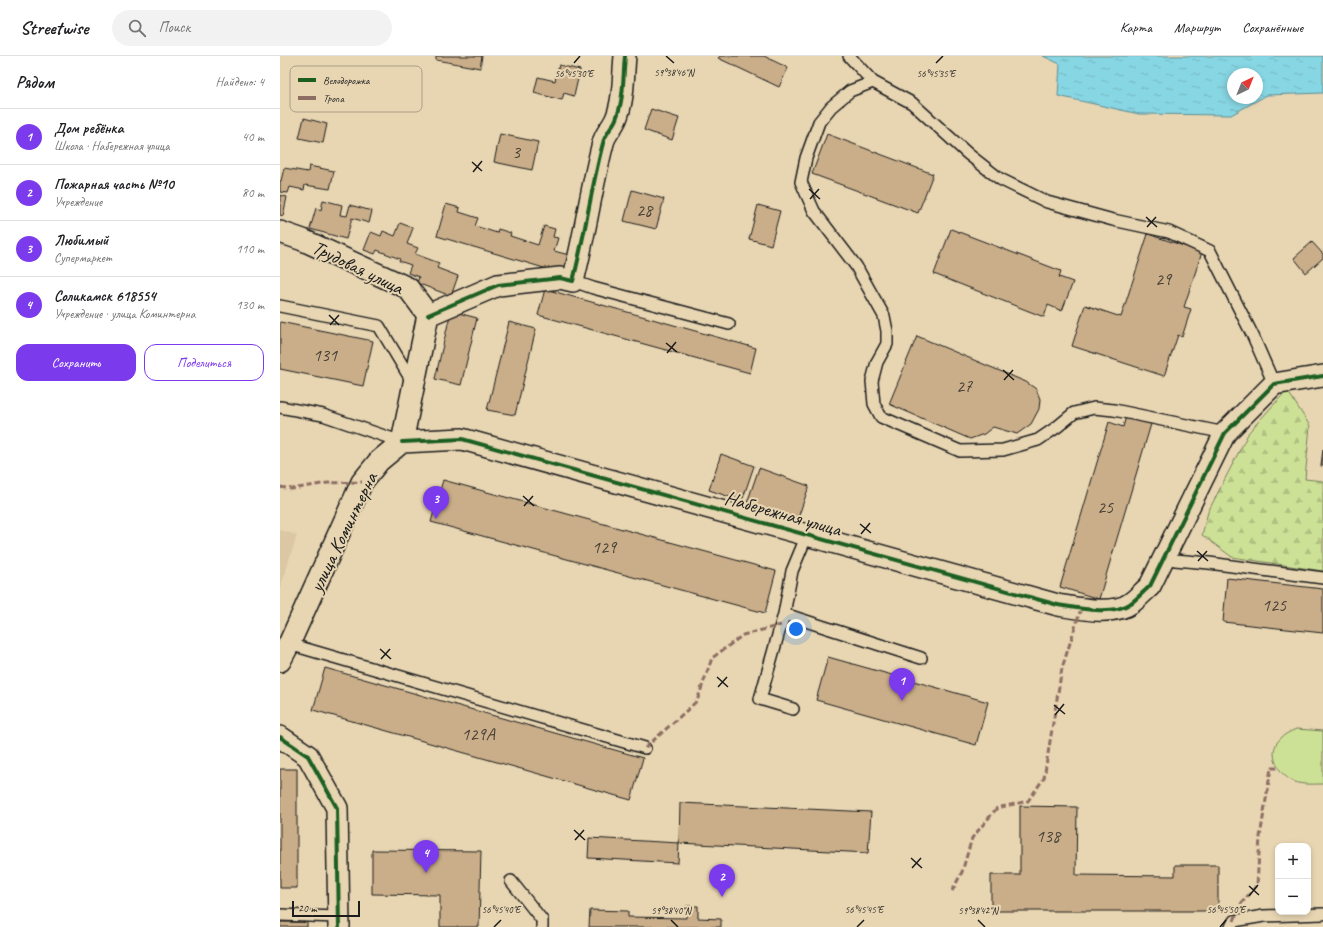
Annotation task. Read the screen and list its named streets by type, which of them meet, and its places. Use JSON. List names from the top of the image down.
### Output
{
  "streets": {
    "street": ["Трудовая улица", "Набережная улица", "улица Коминтерна"]
  },
  "crossings": [
    ["Набережная улица", "улица Коминтерна"]
  ],
  "house_numbers": [
    "3",
    "28",
    "29",
    "131",
    "27",
    "25",
    "129",
    "125",
    "129А",
    "138"
  ],
  "legend": ["Велодорожка", "Тропа"],
  "scale_bar": "20 m",
  "north": "top right",
  "page": {
    "header": "Streetwise",
    "search": "Поиск",
    "nav": ["Карта", "Маршрут", "Сохранённые"],
    "heading": ["Рядом", "Найдено: 4"],
    "list": [
      {
        "mark": "1",
        "name": "Дом ребёнка",
        "note": "Школа · Набережная улица",
        "value": "40 m"
      },
      {
        "mark": "2",
        "name": "Пожарная часть №10",
        "note": "Учреждение",
        "value": "80 m"
      },
      {
        "mark": "3",
        "name": "Любимый",
        "note": "Супермаркет",
        "value": "110 m"
      },
      {
        "mark": "4",
        "name": "Соликамск 618554",
        "note": "Учреждение · улица Коминтерна",
        "value": "130 m"
      }
    ],
    "buttons": ["Сохранить", "Поделиться"],
    "pins": [
      "3",
      "1",
      "4",
      "2"
    ],
    "map_buttons": ["+", "−"],
    "scale": "20 m"
  },
  "coordinates": [
    "59°38'46\"N",
    "56°45'30\"E",
    "56°45'35\"E",
    "56°45'40\"E",
    "56°45'45\"E",
    "56°45'50\"E",
    "59°38'40\"N",
    "59°38'42\"N"
  ]
}
